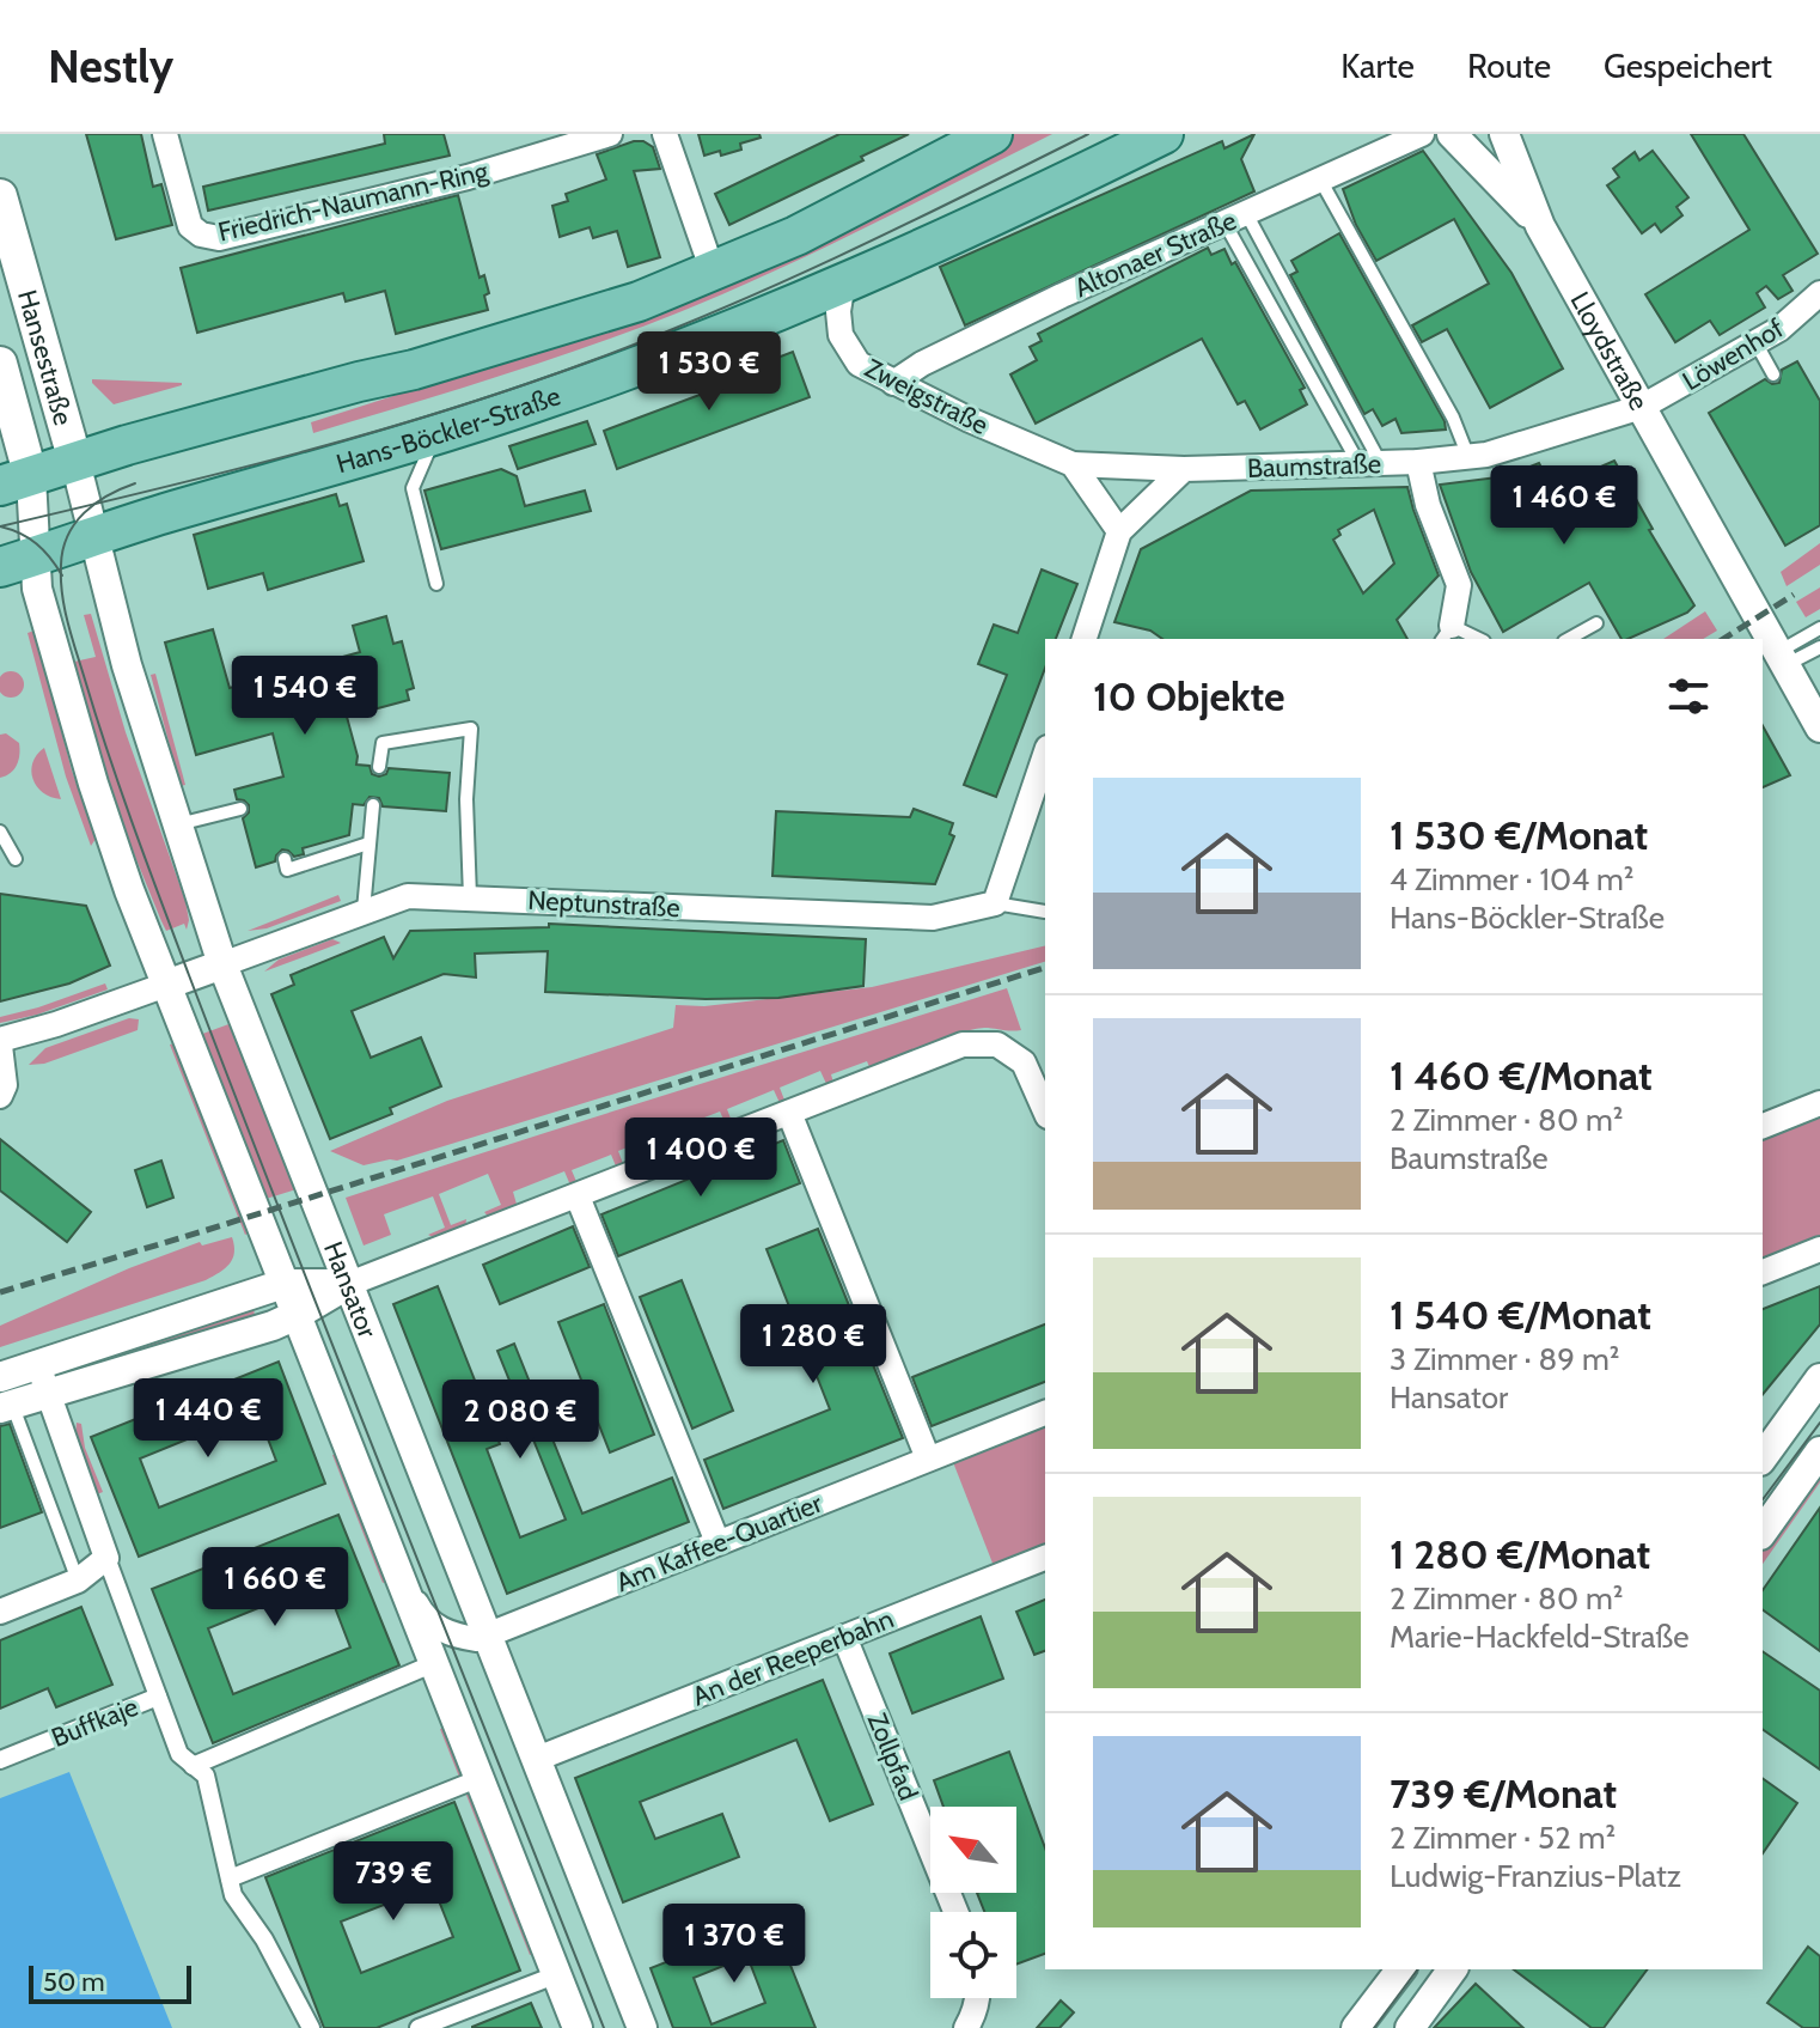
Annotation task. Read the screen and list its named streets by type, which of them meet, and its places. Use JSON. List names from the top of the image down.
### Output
{
  "streets": {
    "main road": ["Hansestraße", "Hans-Böckler-Straße"],
    "street": [
      "Friedrich-Naumann-Ring",
      "Altonaer Straße",
      "Lloydstraße",
      "Löwenhof",
      "Zweigstraße",
      "Baumstraße",
      "Neptunstraße",
      "Hansator",
      "Am Kaffee-Quartier",
      "An der Reeperbahn",
      "Buffkaje",
      "Zollpfad"
    ]
  },
  "crossings": [
    ["Altonaer Straße", "Zweigstraße"],
    ["Lloydstraße", "Löwenhof"],
    ["Lloydstraße", "Baumstraße"],
    ["Löwenhof", "Baumstraße"],
    ["Hansestraße", "Hansator"],
    ["Zweigstraße", "Hans-Böckler-Straße"],
    ["Zweigstraße", "Baumstraße"],
    ["Hans-Böckler-Straße", "Hansator"],
    ["Neptunstraße", "Hansator"],
    ["Hansator", "Am Kaffee-Quartier"],
    ["Hansator", "An der Reeperbahn"],
    ["An der Reeperbahn", "Zollpfad"]
  ],
  "scale_bar": "50 m",
  "north": "top left",
  "page": {
    "header": "Nestly",
    "nav": ["Karte", "Route", "Gespeichert"],
    "price": [
      "1 530 €",
      "1 460 €",
      "1 540 €",
      "1 400 €",
      "1 280 €",
      "1 440 €",
      "2 080 €",
      "1 660 €",
      "739 €",
      "1 370 €"
    ],
    "heading": "10 Objekte",
    "list": [
      {
        "name": "1 530 €/Monat",
        "note": "4 Zimmer · 104 m² · Hans-Böckler-Straße"
      },
      {
        "name": "1 460 €/Monat",
        "note": "2 Zimmer · 80 m² · Baumstraße"
      },
      {
        "name": "1 540 €/Monat",
        "note": "3 Zimmer · 89 m² · Hansator"
      },
      {
        "name": "1 280 €/Monat",
        "note": "2 Zimmer · 80 m² · Marie-Hackfeld-Straße"
      },
      {
        "name": "739 €/Monat",
        "note": "2 Zimmer · 52 m² · Ludwig-Franzius-Platz"
      }
    ],
    "scale": "50 m"
  }
}
